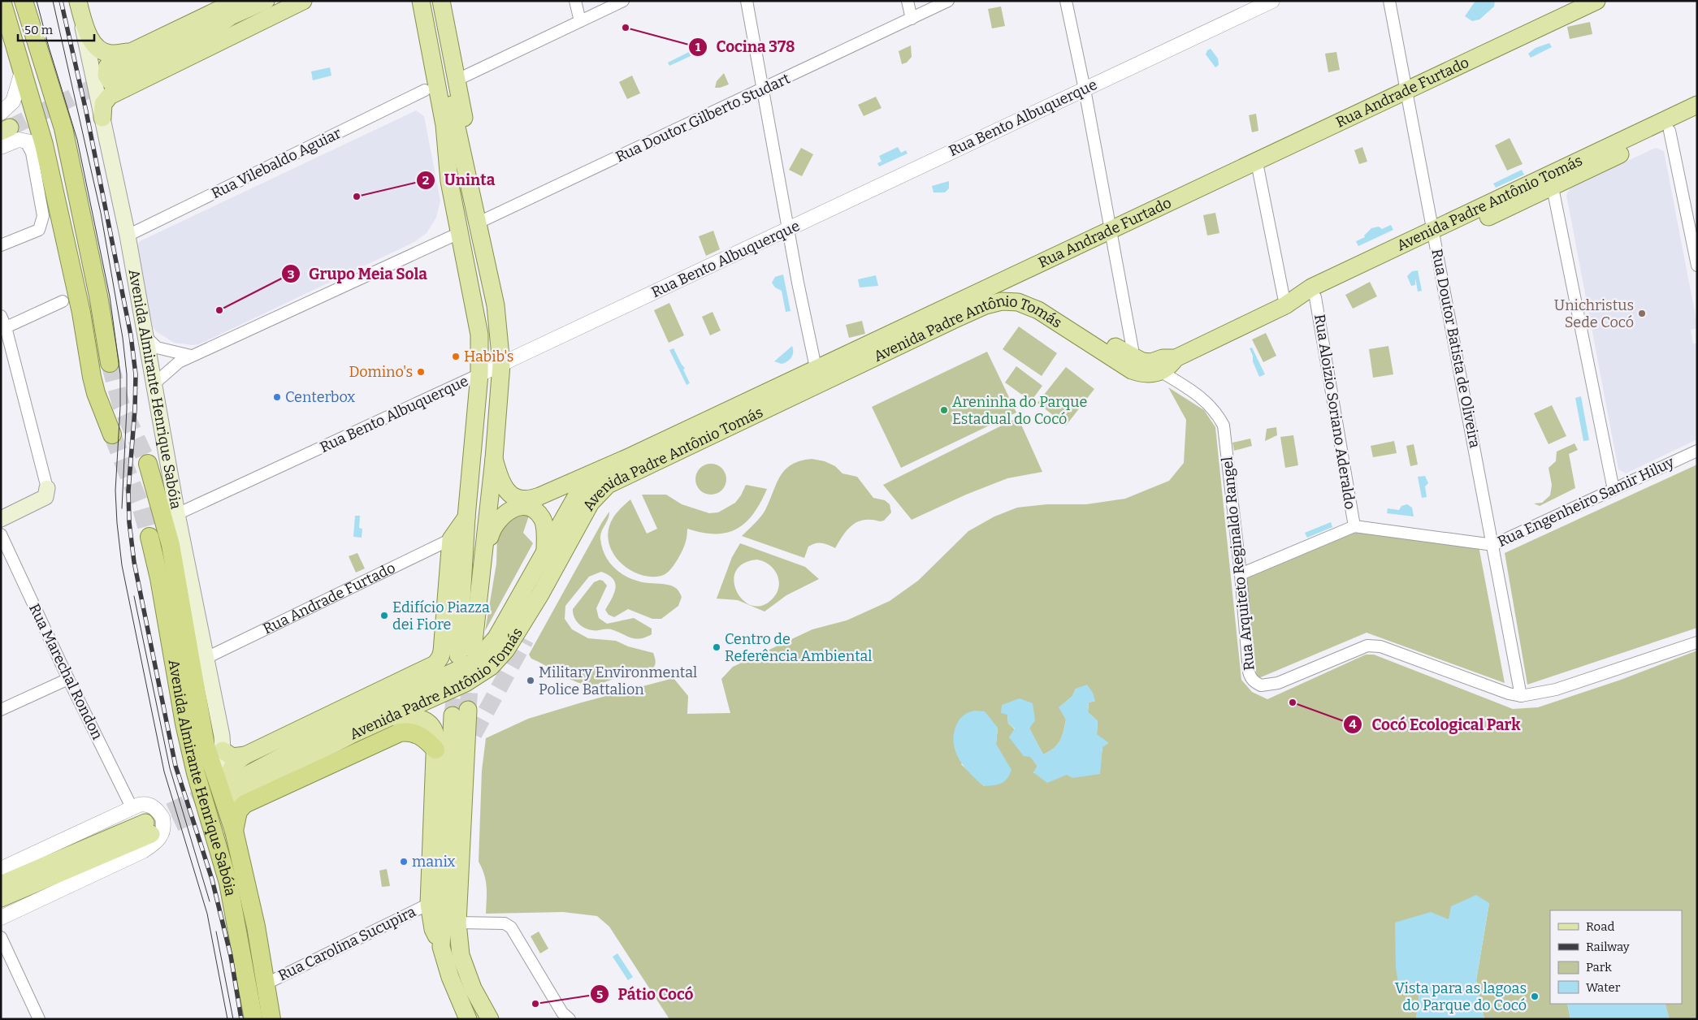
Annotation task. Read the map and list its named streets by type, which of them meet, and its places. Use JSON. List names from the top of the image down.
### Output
{
  "streets": {
    "highway": ["Avenida Almirante Henrique Sabóia"],
    "main road": ["Rua Andrade Furtado", "Avenida Padre Antônio Tomás"],
    "street": [
      "Rua Doutor Gilberto Studart",
      "Rua Bento Albuquerque",
      "Rua Vilebaldo Aguiar",
      "Rua Doutor Batista de Oliveira",
      "Rua Aloizio Soriano Aderaldo",
      "Rua Engenheiro Samir Hiluy",
      "Rua Arquiteto Reginaldo Rangel",
      "Rua Marechal Rondon",
      "Rua Carolina Sucupira"
    ]
  },
  "crossings": [
    ["Rua Andrade Furtado", "Avenida Padre Antônio Tomás"],
    ["Rua Andrade Furtado", "Rua Doutor Batista de Oliveira"],
    ["Rua Andrade Furtado", "Avenida Almirante Henrique Sabóia"],
    ["Rua Bento Albuquerque", "Avenida Almirante Henrique Sabóia"],
    ["Rua Vilebaldo Aguiar", "Avenida Almirante Henrique Sabóia"],
    ["Avenida Padre Antônio Tomás", "Rua Doutor Batista de Oliveira"],
    ["Avenida Padre Antônio Tomás", "Rua Aloizio Soriano Aderaldo"],
    ["Avenida Padre Antônio Tomás", "Rua Arquiteto Reginaldo Rangel"],
    ["Rua Doutor Batista de Oliveira", "Rua Engenheiro Samir Hiluy"],
    ["Rua Doutor Batista de Oliveira", "Rua Arquiteto Reginaldo Rangel"],
    ["Avenida Almirante Henrique Sabóia", "Rua Carolina Sucupira"],
    ["Rua Aloizio Soriano Aderaldo", "Rua Engenheiro Samir Hiluy"]
  ],
  "places": [
    "Cocina 378",
    "Uninta",
    "Grupo Meia Sola",
    "Unichristus Sede Cocó",
    "Habib's",
    "Domino's",
    "Centerbox",
    "Areninha do Parque Estadual do Cocó",
    "Edifício Piazza dei Fiore",
    "Centro de Referência Ambiental",
    "Military Environmental Police Battalion",
    "Cocó Ecological Park",
    "manix",
    "Vista para as lagoas do Parque do Cocó",
    "Pátio Cocó"
  ],
  "legend": [
    "Road",
    "Railway",
    "Park",
    "Water"
  ],
  "scale_bar": "50 m"
}
